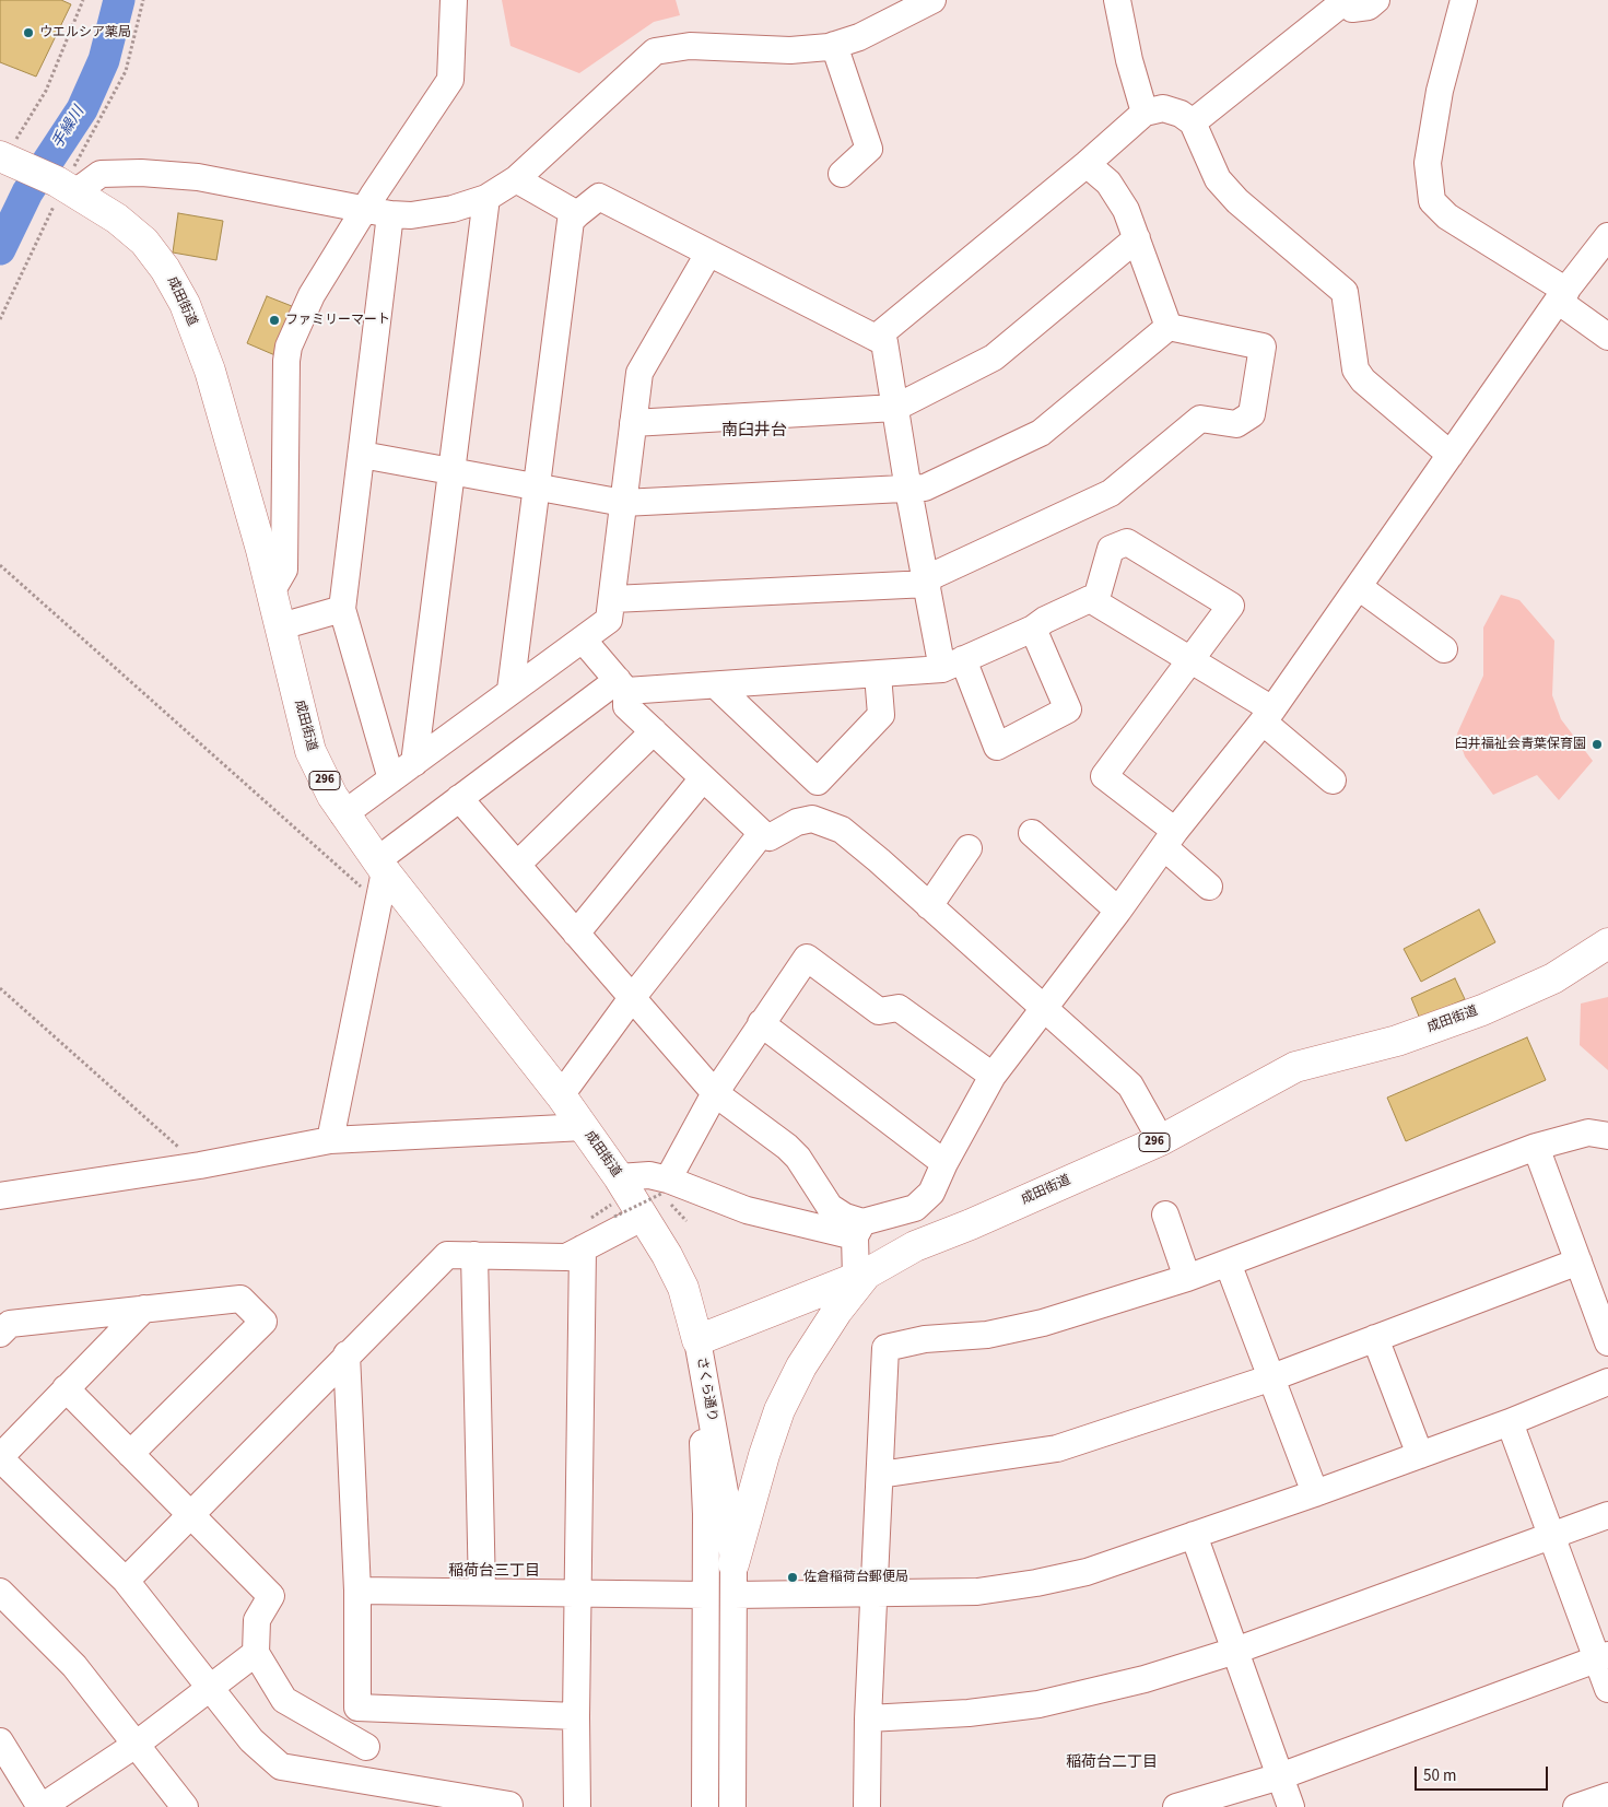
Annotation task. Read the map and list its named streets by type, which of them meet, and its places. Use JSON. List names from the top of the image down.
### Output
{
  "streets": {
    "highway": ["成田街道", "296"],
    "street": ["さくら通り"]
  },
  "crossings": [
    ["成田街道", "さくら通り"]
  ],
  "districts": ["南臼井台", "稲荷台三丁目", "稲荷台二丁目"],
  "water": ["手繰川"],
  "places": [
    "ウエルシア薬局",
    "ファミリーマート",
    "臼井福祉会青葉保育園",
    "佐倉稲荷台郵便局"
  ],
  "scale_bar": "50 m"
}
